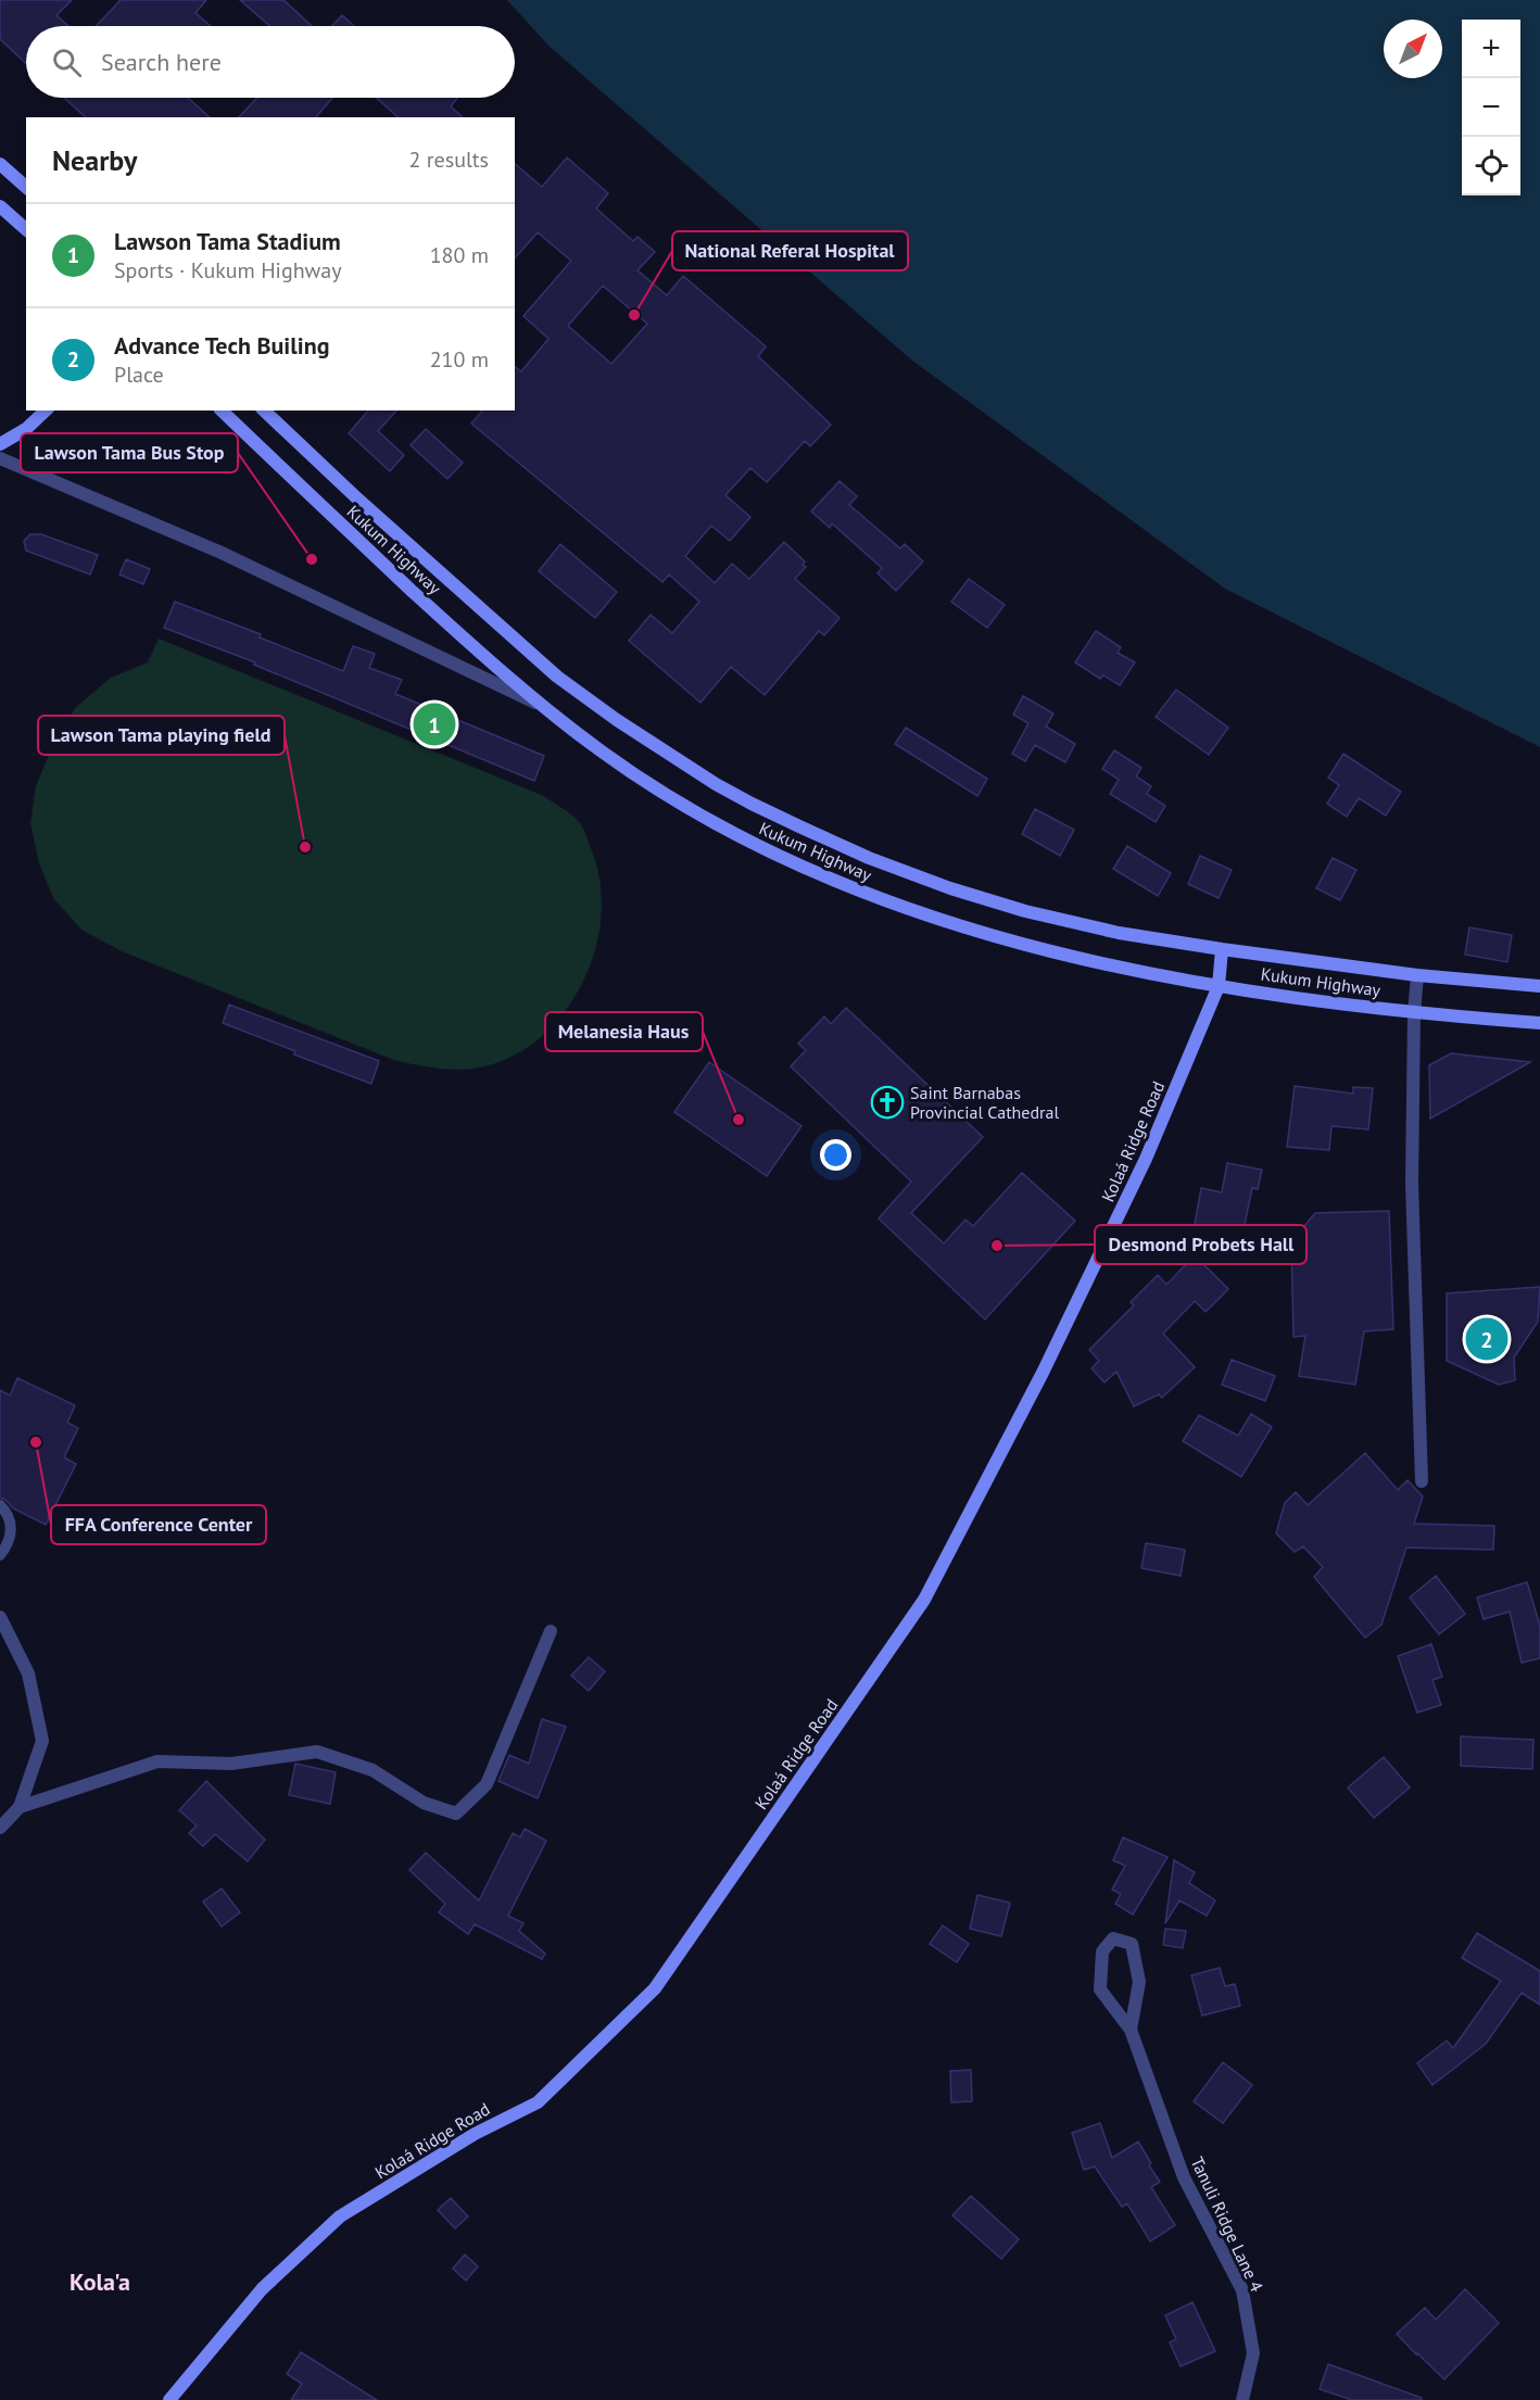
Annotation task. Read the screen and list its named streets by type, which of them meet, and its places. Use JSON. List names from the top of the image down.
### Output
{
  "streets": {
    "main road": ["Kukum Highway", "Kolaá Ridge Road"],
    "street": ["Tanuli Ridge Lane 4"]
  },
  "crossings": [
    ["Kukum Highway", "Kolaá Ridge Road"]
  ],
  "districts": ["Kola'a"],
  "places": {
    "other": [
      "National Referal Hospital",
      "Lawson Tama Bus Stop",
      "Lawson Tama playing field",
      "Melanesia Haus",
      "Desmond Probets Hall",
      "FFA Conference Center"
    ],
    "church": ["Saint Barnabas Provincial Cathedral"]
  },
  "north": "top right",
  "page": {
    "map_buttons": ["+", "−"],
    "search": "Search here",
    "heading": ["Nearby", "2 results"],
    "list": [
      {
        "mark": "1",
        "name": "Lawson Tama Stadium",
        "note": "Sports · Kukum Highway",
        "value": "180 m"
      },
      {
        "mark": "2",
        "name": "Advance Tech Builing",
        "note": "Place",
        "value": "210 m"
      }
    ],
    "pins": ["1", "2"]
  }
}
